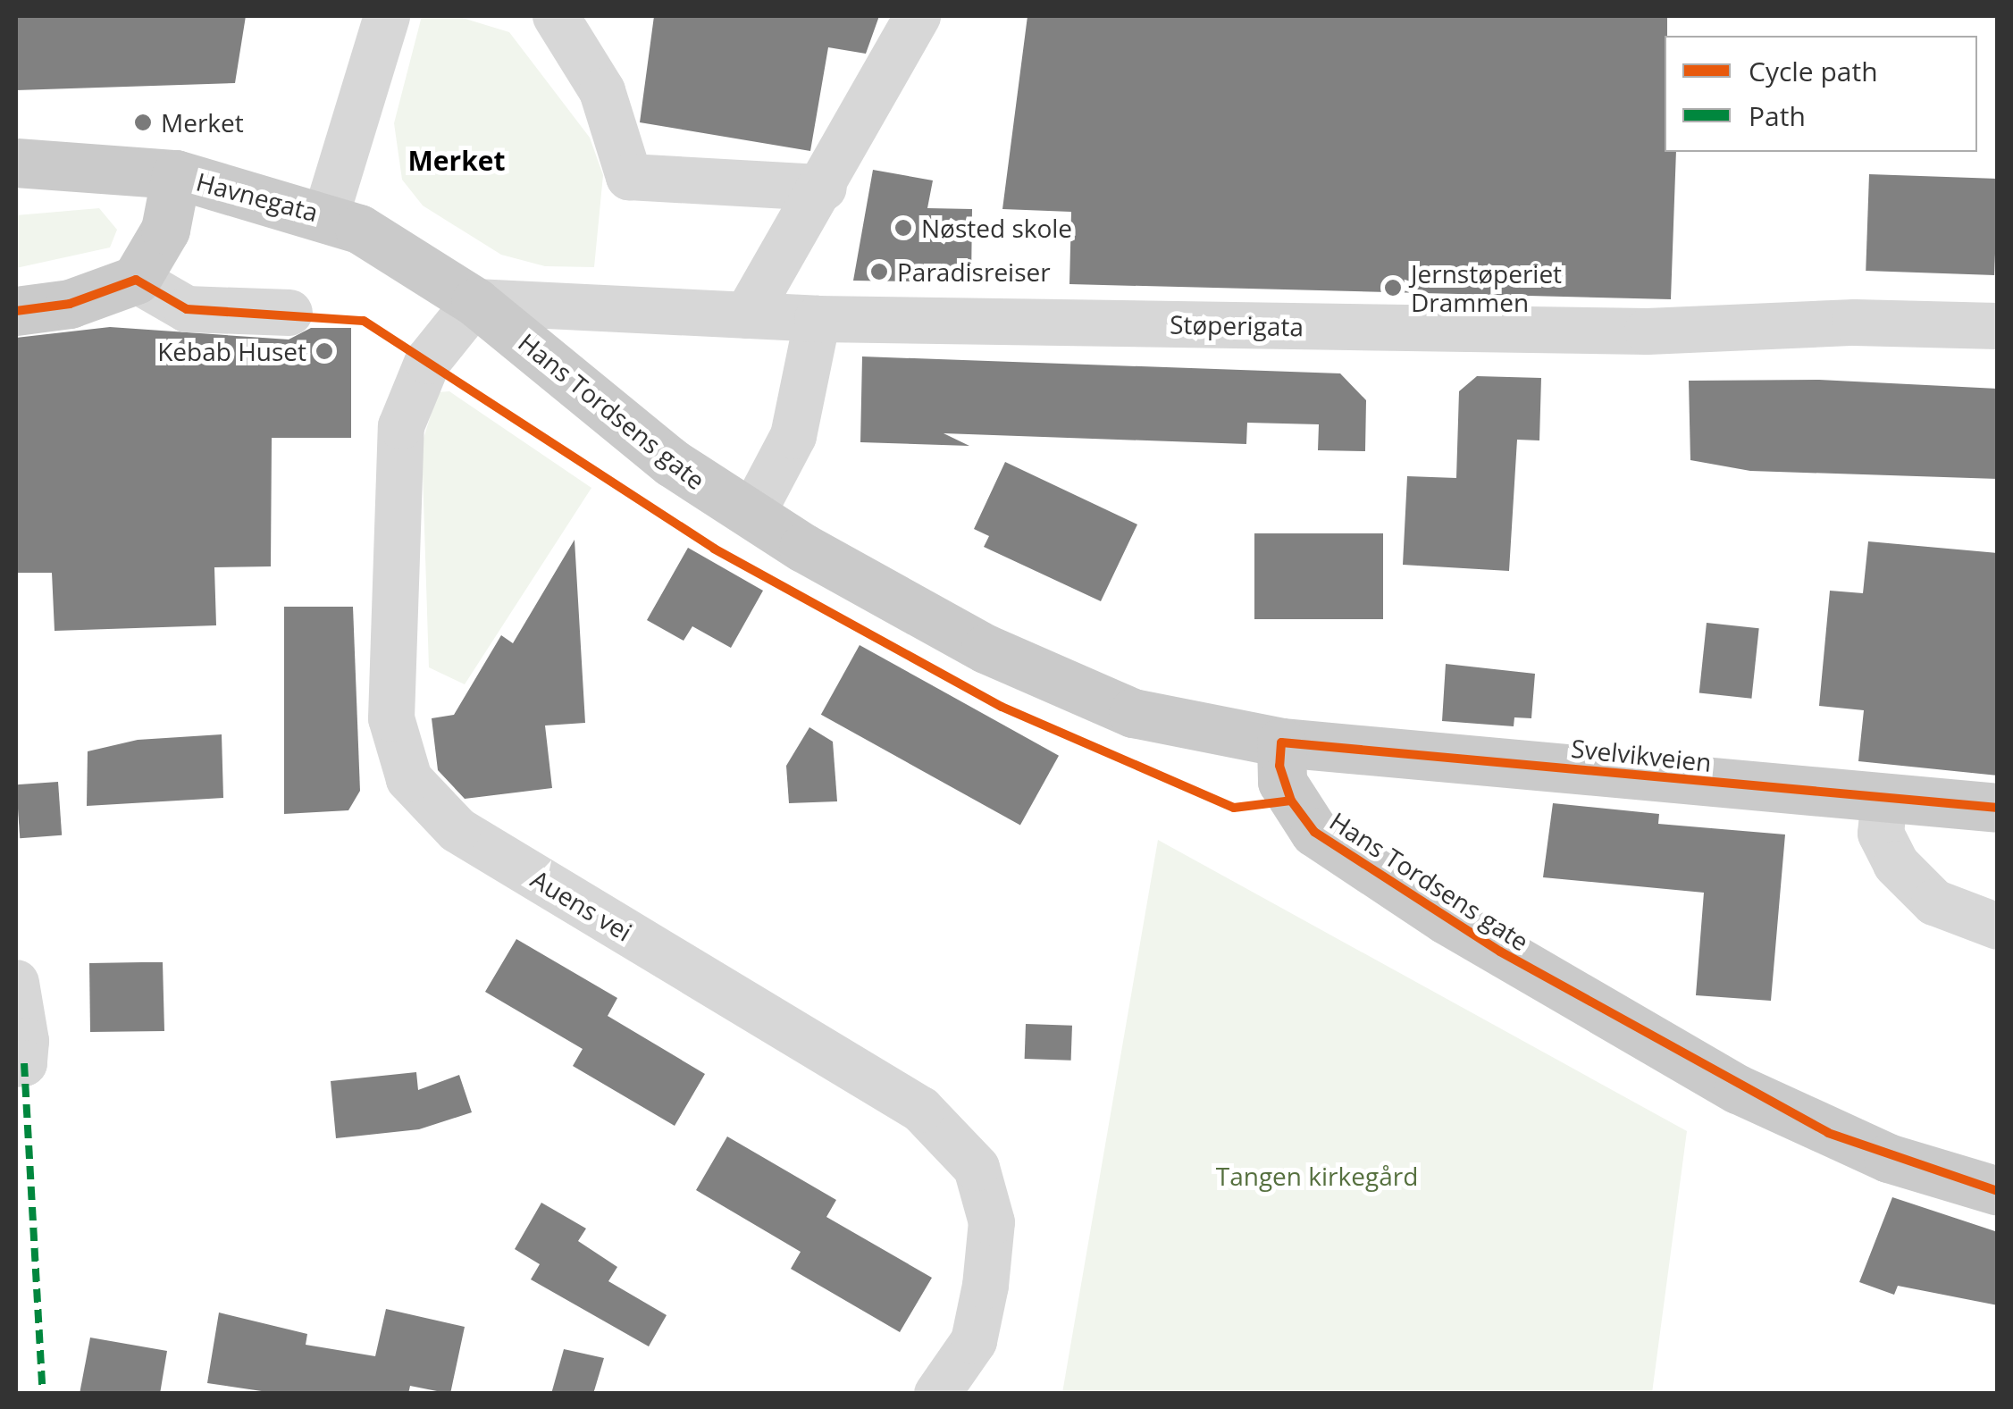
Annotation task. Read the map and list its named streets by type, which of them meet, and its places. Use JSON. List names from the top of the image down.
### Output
{
  "streets": {
    "main road": ["Havnegata", "Hans Tordsens gate", "Svelvikveien"],
    "street": ["Støperigata", "Auens vei"]
  },
  "crossings": [
    ["Havnegata", "Støperigata"],
    ["Havnegata", "Hans Tordsens gate"],
    ["Havnegata", "Auens vei"],
    ["Støperigata", "Hans Tordsens gate"],
    ["Støperigata", "Auens vei"],
    ["Hans Tordsens gate", "Svelvikveien"],
    ["Hans Tordsens gate", "Auens vei"]
  ],
  "districts": ["Merket"],
  "parks": ["Tangen kirkegård"],
  "places": [
    "Merket",
    "Nøsted skole",
    "Paradisreiser",
    "Jernstøperiet Drammen",
    "Kebab Huset"
  ],
  "legend": ["Cycle path", "Path"]
}
